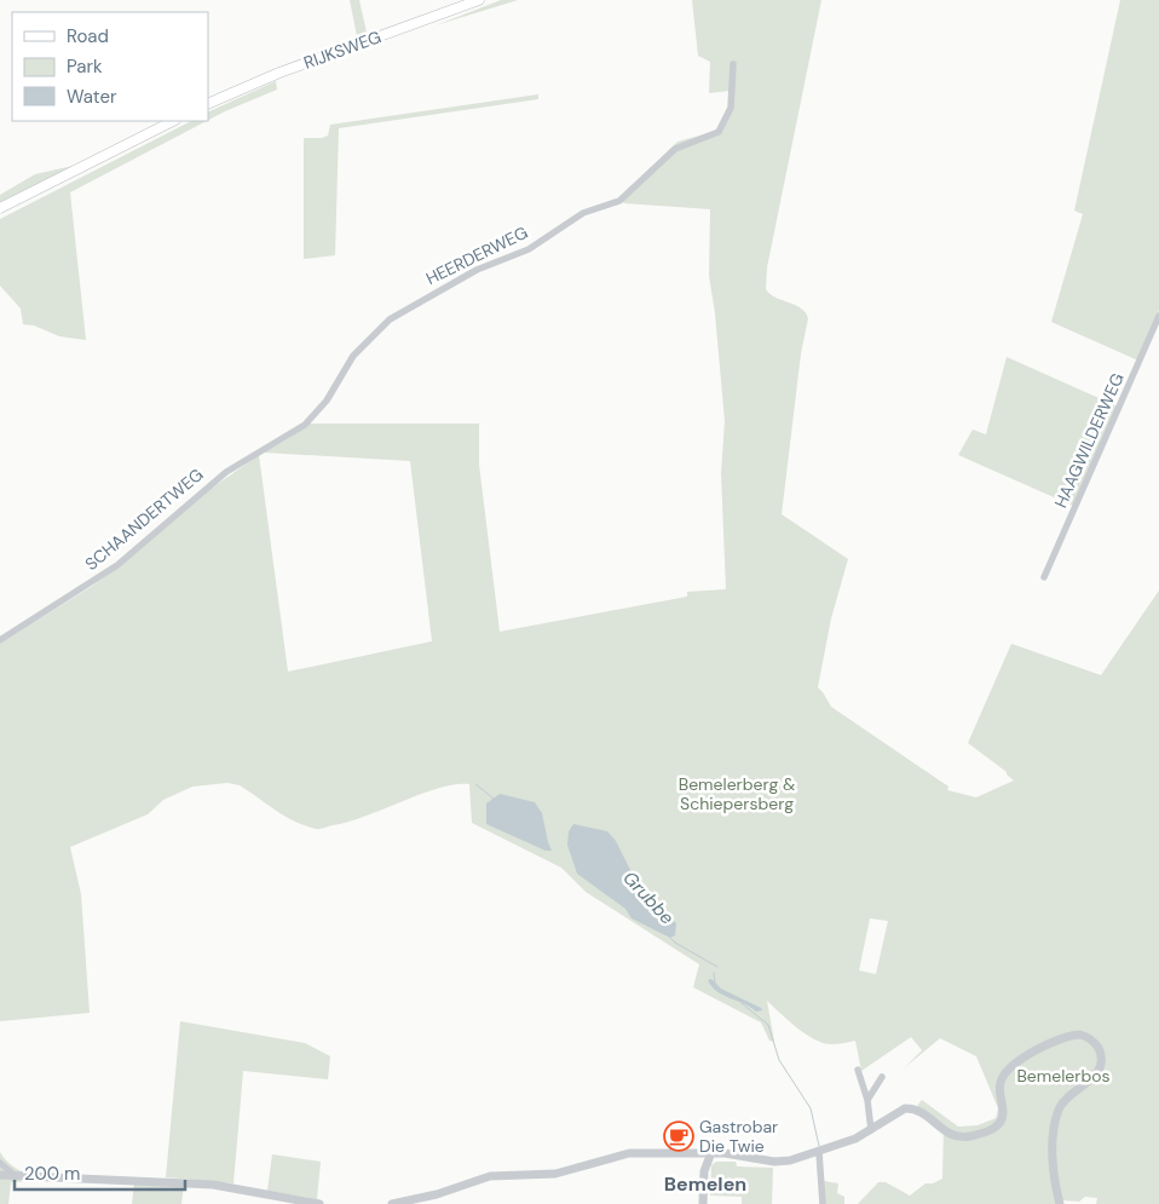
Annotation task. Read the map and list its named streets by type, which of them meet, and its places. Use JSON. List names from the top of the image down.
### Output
{
  "streets": {
    "main road": ["RIJKSWEG"],
    "street": ["HEERDERWEG", "HAAGWILDERWEG", "SCHAANDERTWEG"]
  },
  "crossings": [
    ["HEERDERWEG", "SCHAANDERTWEG"]
  ],
  "districts": ["Bemelen"],
  "water": ["Grubbe"],
  "parks": ["Bemelerberg & Schiepersberg", "Bemelerbos"],
  "places": {
    "cafe": ["Gastrobar Die Twie"]
  },
  "legend": ["Road", "Park", "Water"],
  "scale_bar": "200 m"
}
